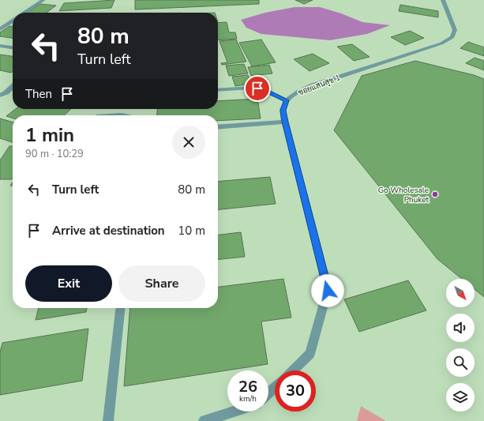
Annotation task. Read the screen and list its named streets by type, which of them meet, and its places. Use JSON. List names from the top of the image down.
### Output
{
  "streets": {
    "street": ["ซอยแสนสุข 1"]
  },
  "places": ["Go Wholesale Phuket"],
  "north": "bottom right",
  "page": {
    "turn": ["80 m", "Turn left"],
    "then": "Then",
    "heading": ["1 min", "90 m · 10:29"],
    "list": [
      {
        "name": "Turn left",
        "value": "80 m"
      },
      {
        "name": "Arrive at destination",
        "value": "10 m"
      }
    ],
    "buttons": ["Exit", "Share"],
    "speed": "26 km/h",
    "limit": "30"
  }
}
